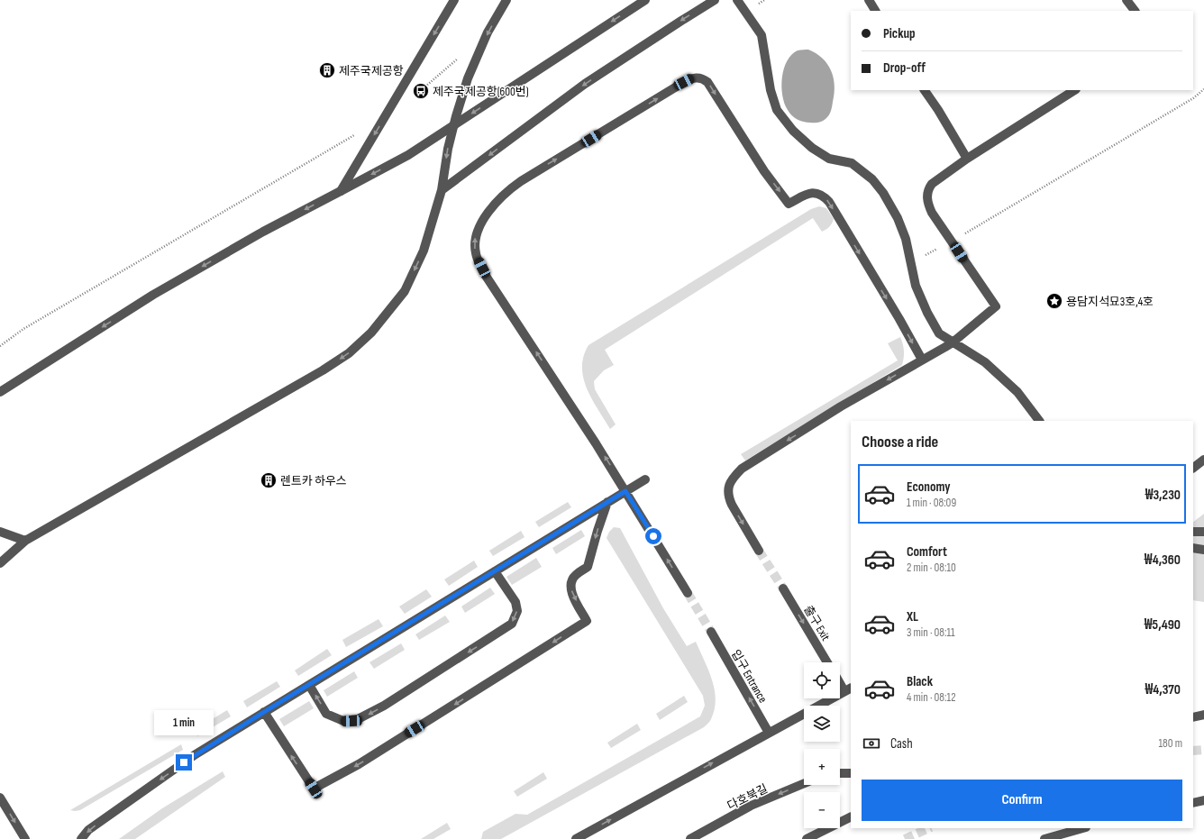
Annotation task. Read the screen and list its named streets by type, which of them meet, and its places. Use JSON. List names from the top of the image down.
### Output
{
  "streets": {
    "street": ["출구 Exit", "입구 Entrance", "다호북길"]
  },
  "one_way": ["출구 Exit", "입구 Entrance"],
  "places": {
    "building": ["제주국제공항", "렌트카 하우스"],
    "bus stop": ["제주국제공항(600번)"],
    "place": ["용담지석묘3호,4호"]
  },
  "page": {
    "banner": ["Pickup", "Drop-off"],
    "heading": "Choose a ride",
    "list": [
      {
        "name": "Economy",
        "note": "1 min · 08:09",
        "value": "₩3,230"
      },
      {
        "name": "Comfort",
        "note": "2 min · 08:10",
        "value": "₩4,360"
      },
      {
        "name": "XL",
        "note": "3 min · 08:11",
        "value": "₩5,490"
      },
      {
        "name": "Black",
        "note": "4 min · 08:12",
        "value": "₩4,370"
      }
    ],
    "map_buttons": ["+", "−"],
    "bubble": "1 min",
    "pay": ["Cash", "180 m"],
    "buttons": "Confirm"
  }
}
